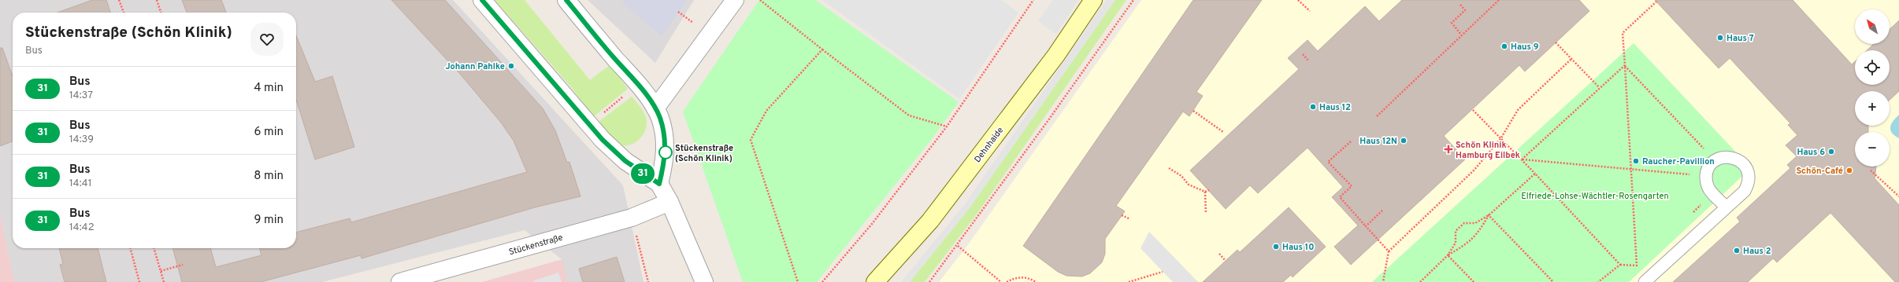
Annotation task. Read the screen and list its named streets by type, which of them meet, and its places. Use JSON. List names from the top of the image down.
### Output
{
  "streets": {
    "main road": ["Dehnhaide"],
    "street": ["Stückenstraße"]
  },
  "parks": ["Elfriede-Lohse-Wächtler-Rosengarten"],
  "places": {
    "other": [
      "Haus 7",
      "Haus 9",
      "Johann Pahlke",
      "Haus 12",
      "Haus 12N",
      "Haus 6",
      "Stückenstraße (Schön Klinik)",
      "Raucher-Pavillion",
      "Schön-Café",
      "Haus 10",
      "Haus 2"
    ],
    "health": ["Schön Klinik Hamburg Eilbek"]
  },
  "lines": ["bus line 31"],
  "north": "top left",
  "page": {
    "on_map": "31",
    "map_buttons": ["+", "−"],
    "heading": ["Stückenstraße (Schön Klinik)", "Bus"],
    "list": [
      {
        "mark": "31",
        "name": "Bus",
        "note": "14:37",
        "value": "4 min"
      },
      {
        "mark": "31",
        "name": "Bus",
        "note": "14:39",
        "value": "6 min"
      },
      {
        "mark": "31",
        "name": "Bus",
        "note": "14:41",
        "value": "8 min"
      },
      {
        "mark": "31",
        "name": "Bus",
        "note": "14:42",
        "value": "9 min"
      }
    ]
  }
}
